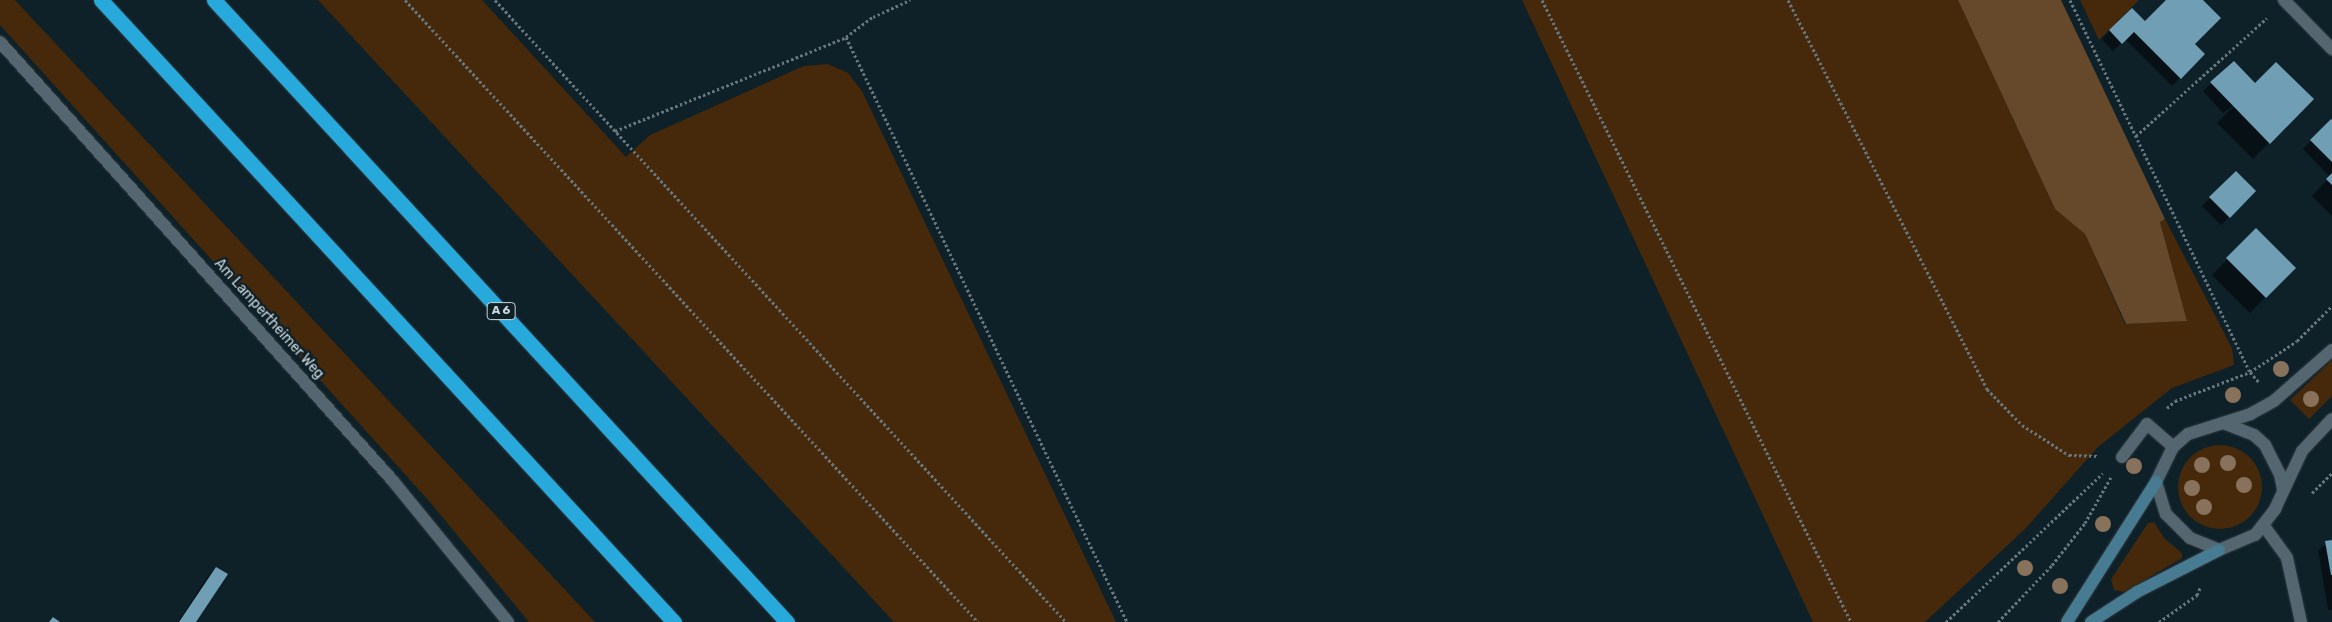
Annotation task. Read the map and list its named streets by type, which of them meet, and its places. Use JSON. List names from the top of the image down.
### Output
{
  "streets": {
    "highway": ["A 6"],
    "street": ["Am Lampertheimer Weg"]
  }
}
